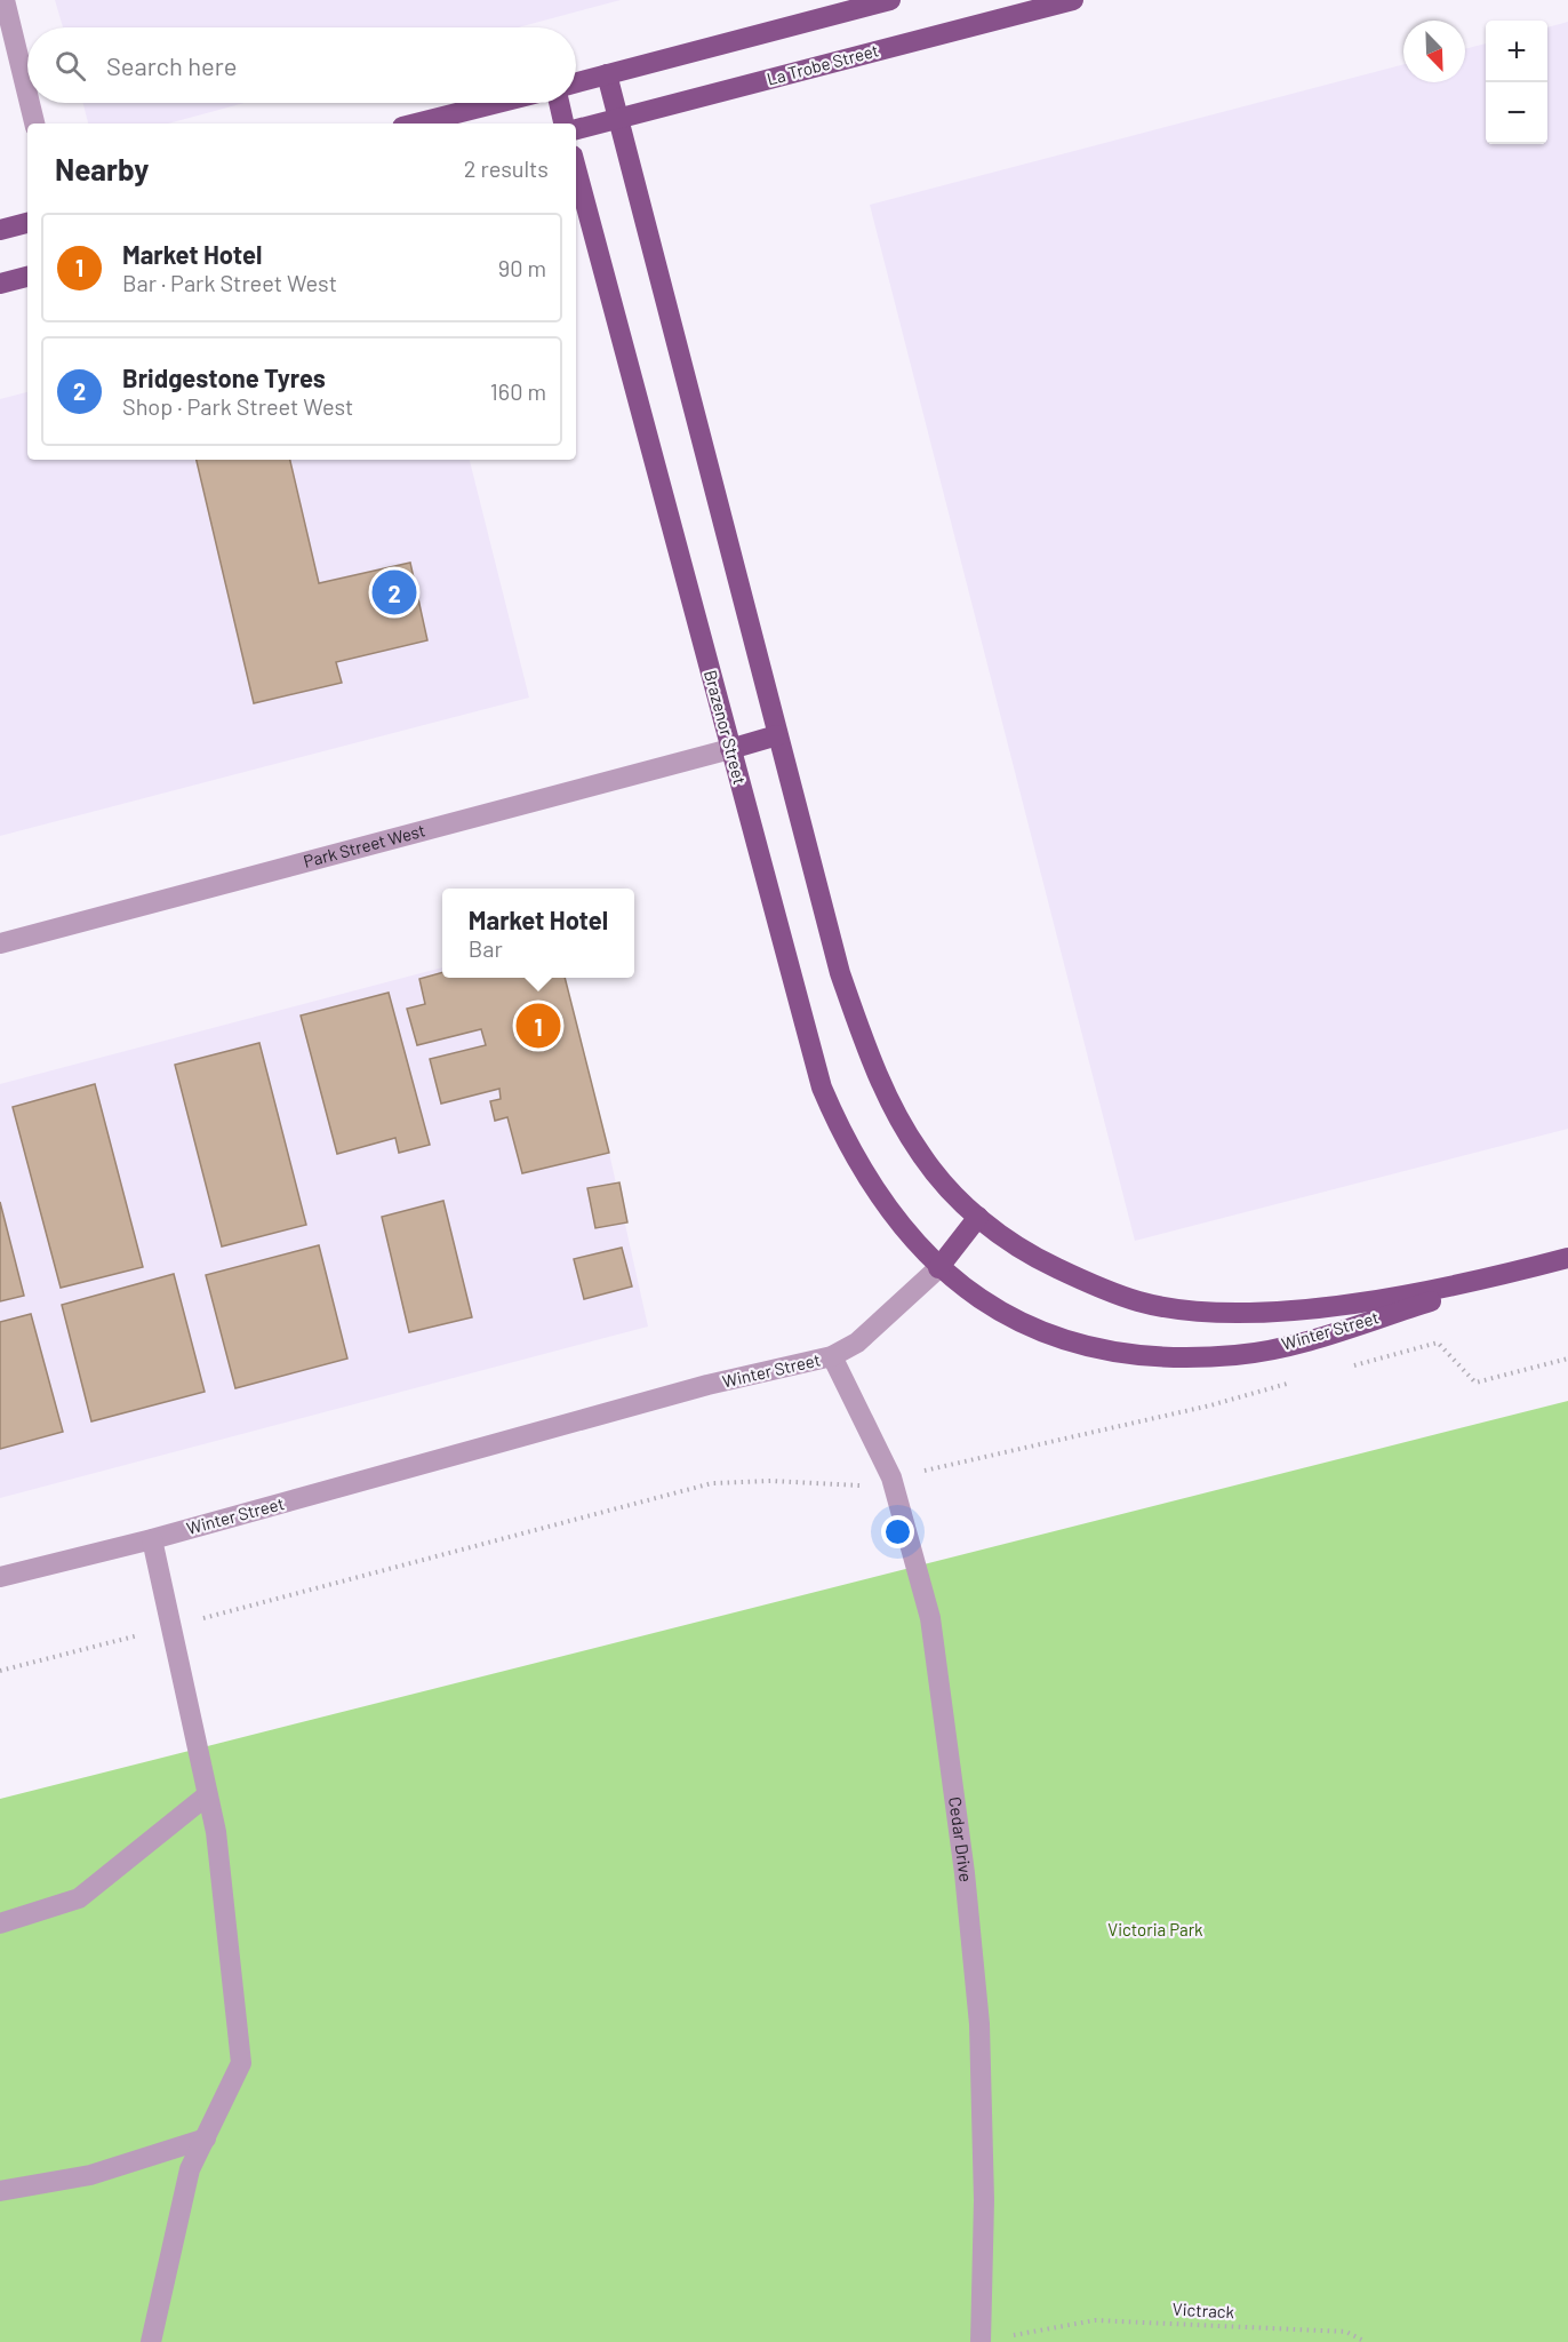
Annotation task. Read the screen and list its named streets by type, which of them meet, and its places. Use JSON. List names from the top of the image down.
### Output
{
  "streets": {
    "main road": ["La Trobe Street", "Brazenor Street", "Winter Street"],
    "street": ["Park Street West", "Cedar Drive"],
    "path": ["Victrack"]
  },
  "crossings": [
    ["Brazenor Street", "Park Street West"],
    ["Brazenor Street", "Winter Street"],
    ["Winter Street", "Cedar Drive"]
  ],
  "parks": ["Victoria Park"],
  "north": "bottom right",
  "page": {
    "map_buttons": ["+", "−"],
    "search": "Search here",
    "heading": ["Nearby", "2 results"],
    "list": [
      {
        "mark": "1",
        "name": "Market Hotel",
        "note": "Bar · Park Street West",
        "value": "90 m"
      },
      {
        "mark": "2",
        "name": "Bridgestone Tyres",
        "note": "Shop · Park Street West",
        "value": "160 m"
      }
    ],
    "pins": ["2", "1"],
    "popup": ["Market Hotel", "Bar"]
  }
}
